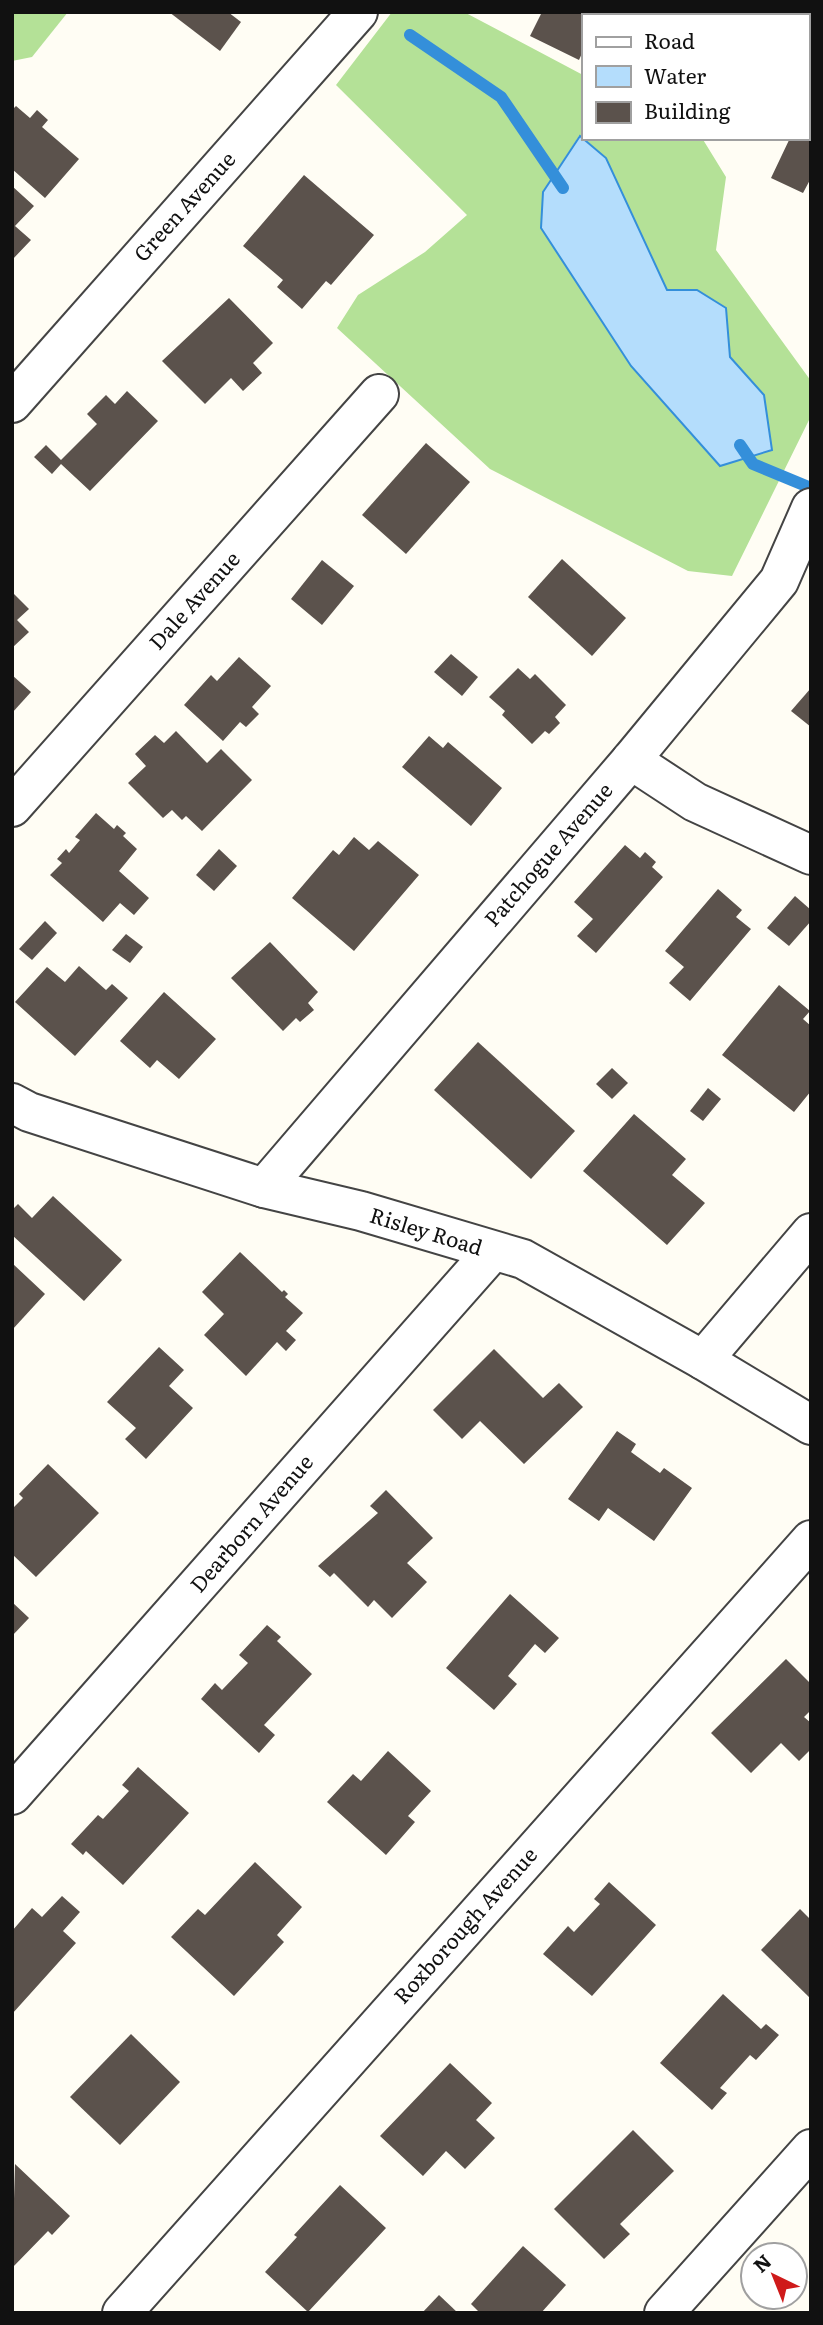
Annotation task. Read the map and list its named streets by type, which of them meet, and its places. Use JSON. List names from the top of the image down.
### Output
{
  "streets": {
    "street": [
      "Green Avenue",
      "Dale Avenue",
      "Patchogue Avenue",
      "Risley Road",
      "Dearborn Avenue",
      "Roxborough Avenue"
    ]
  },
  "crossings": [
    ["Patchogue Avenue", "Risley Road"],
    ["Risley Road", "Dearborn Avenue"]
  ],
  "legend": ["Road", "Water", "Building"],
  "north": "top left"
}
